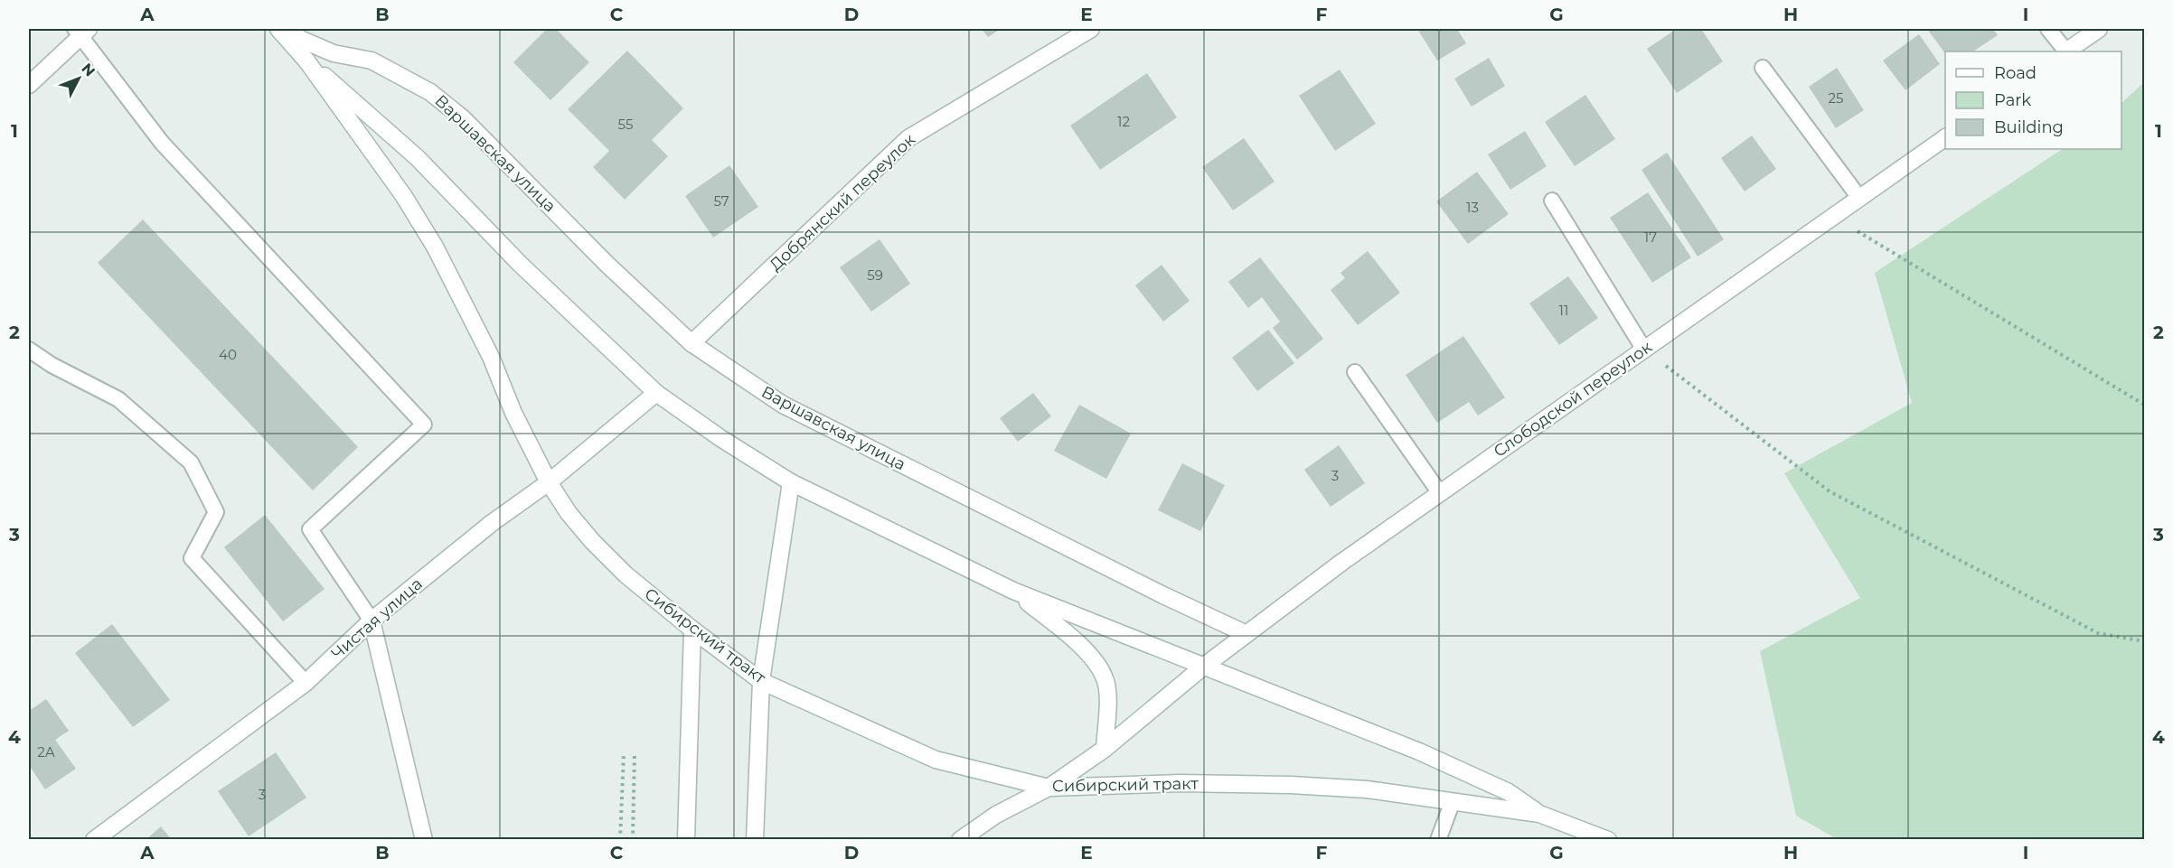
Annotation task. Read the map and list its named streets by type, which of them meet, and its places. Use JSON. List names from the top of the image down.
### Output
{
  "streets": {
    "main road": [
      "Варшавская улица",
      "Добрянский переулок",
      "Слободской переулок",
      "Чистая улица",
      "Сибирский тракт"
    ]
  },
  "crossings": [
    ["Варшавская улица", "Добрянский переулок"],
    ["Варшавская улица", "Слободской переулок"],
    ["Слободской переулок", "Сибирский тракт"],
    ["Чистая улица", "Сибирский тракт"]
  ],
  "house_numbers": [
    "25",
    "12",
    "55",
    "57",
    "13",
    "17",
    "59",
    "11",
    "40",
    "3",
    "2А",
    "3"
  ],
  "legend": ["Road", "Park", "Building"],
  "north": "top right",
  "grid": {
    "columns": [
      "A",
      "B",
      "C",
      "D",
      "E",
      "F",
      "G",
      "H",
      "I"
    ],
    "rows": [
      "1",
      "2",
      "3",
      "4"
    ]
  }
}
